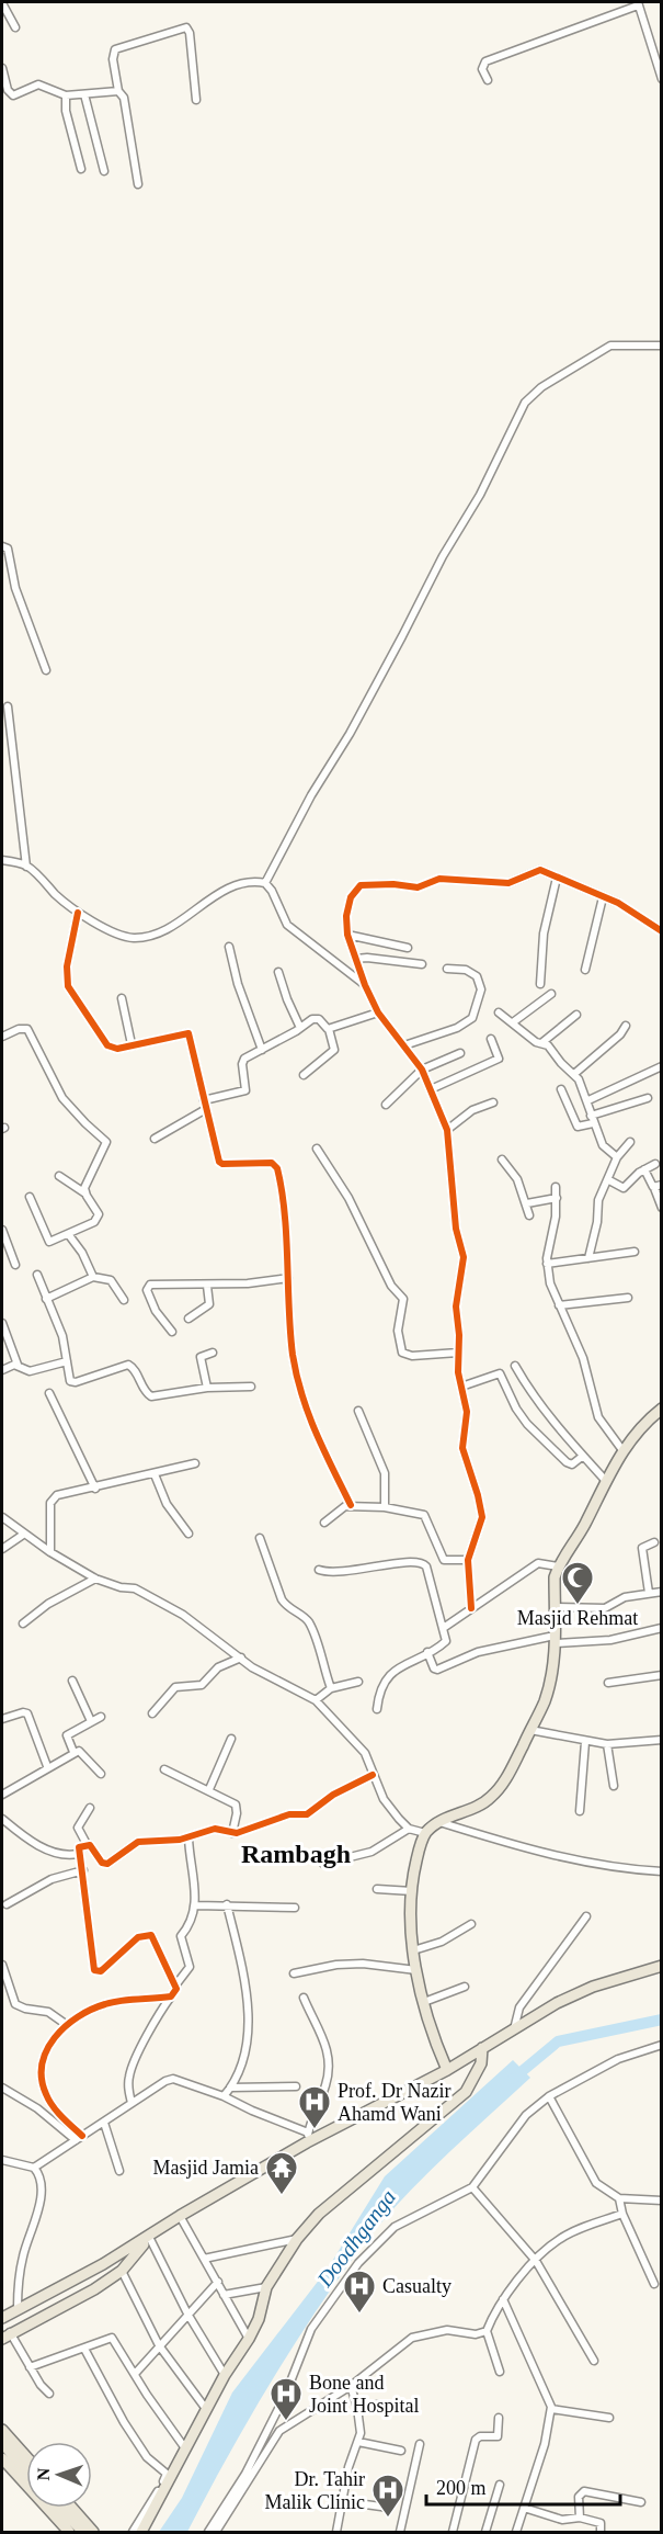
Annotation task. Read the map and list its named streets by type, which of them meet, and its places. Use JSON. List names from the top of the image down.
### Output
{
  "districts": ["Rambagh"],
  "water": ["Doodhganga"],
  "places": {
    "mosque": ["Masjid Rehmat"],
    "hospital": [
      "Prof. Dr Nazir Ahamd Wani",
      "Casualty",
      "Bone and Joint Hospital",
      "Dr. Tahir Malik Clinic"
    ],
    "temple": ["Masjid Jamia"]
  },
  "scale_bar": "200 m",
  "north": "left"
}
